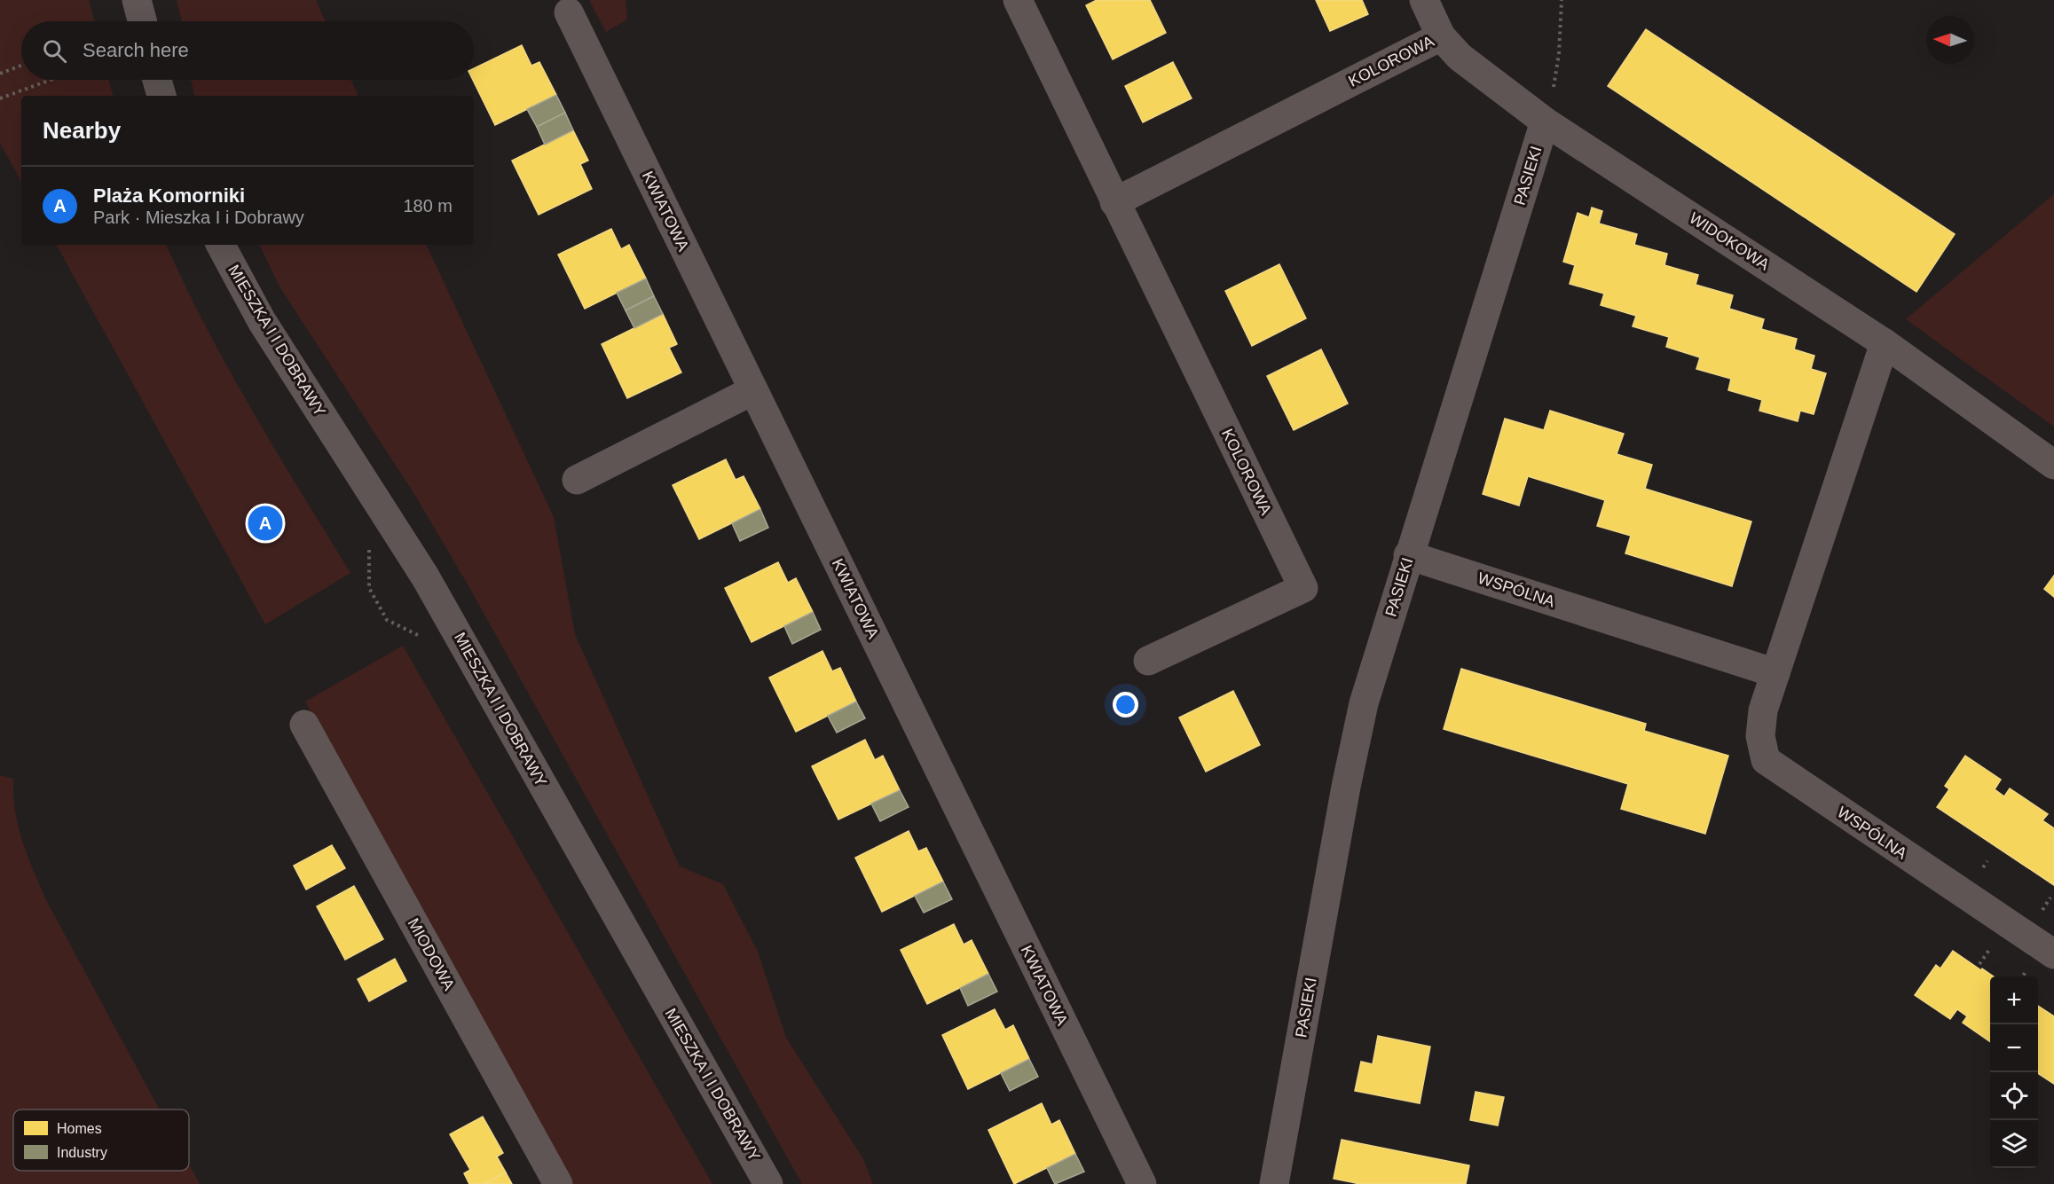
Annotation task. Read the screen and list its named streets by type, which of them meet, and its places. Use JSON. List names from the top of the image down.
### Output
{
  "streets": {
    "street": [
      "KOLOROWA",
      "PASIEKI",
      "KWIATOWA",
      "WIDOKOWA",
      "MIESZKA I I DOBRAWY",
      "WSPÓLNA",
      "MIODOWA"
    ]
  },
  "crossings": [
    ["KOLOROWA", "WIDOKOWA"],
    ["PASIEKI", "WIDOKOWA"],
    ["PASIEKI", "WSPÓLNA"],
    ["WIDOKOWA", "WSPÓLNA"]
  ],
  "legend": ["Homes", "Industry"],
  "north": "left",
  "page": {
    "search": "Search here",
    "heading": "Nearby",
    "list": [
      {
        "mark": "A",
        "name": "Plaża Komorniki",
        "note": "Park · Mieszka I i Dobrawy",
        "value": "180 m"
      }
    ],
    "pins": "A",
    "map_buttons": ["+", "−"]
  }
}
